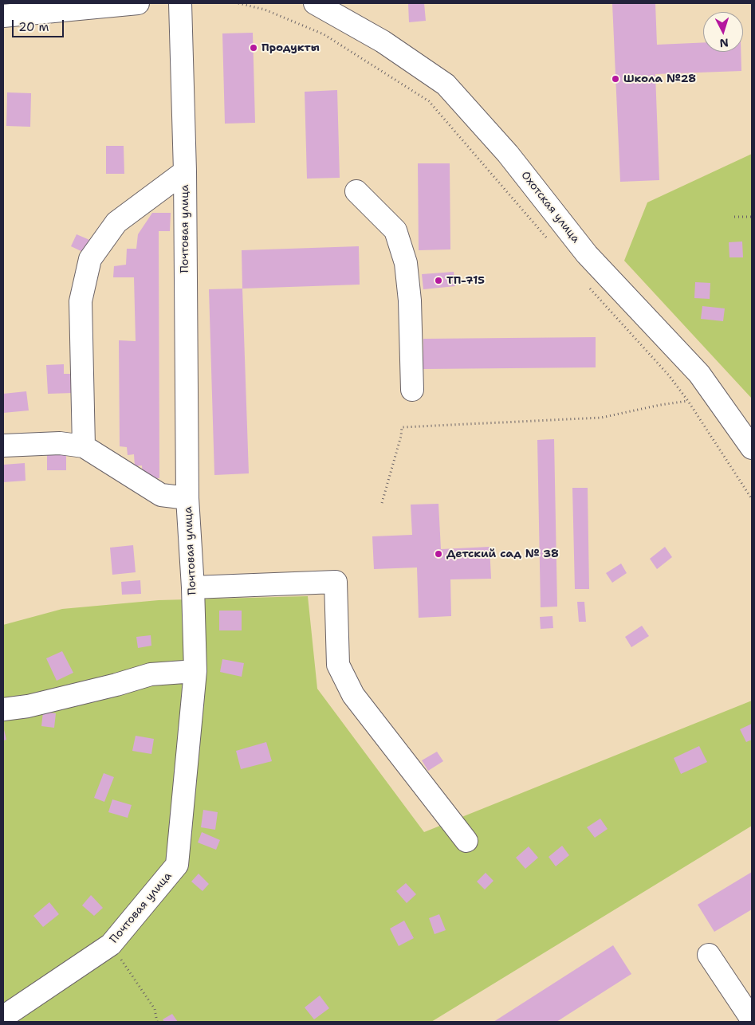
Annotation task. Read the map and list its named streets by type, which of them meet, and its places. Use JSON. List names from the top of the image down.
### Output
{
  "streets": {
    "street": ["Охотская улица", "Почтовая улица"]
  },
  "places": [
    "Продукты",
    "Школа №28",
    "ТП-715",
    "Детский сад № 38"
  ],
  "scale_bar": "20 m",
  "north": "bottom"
}
